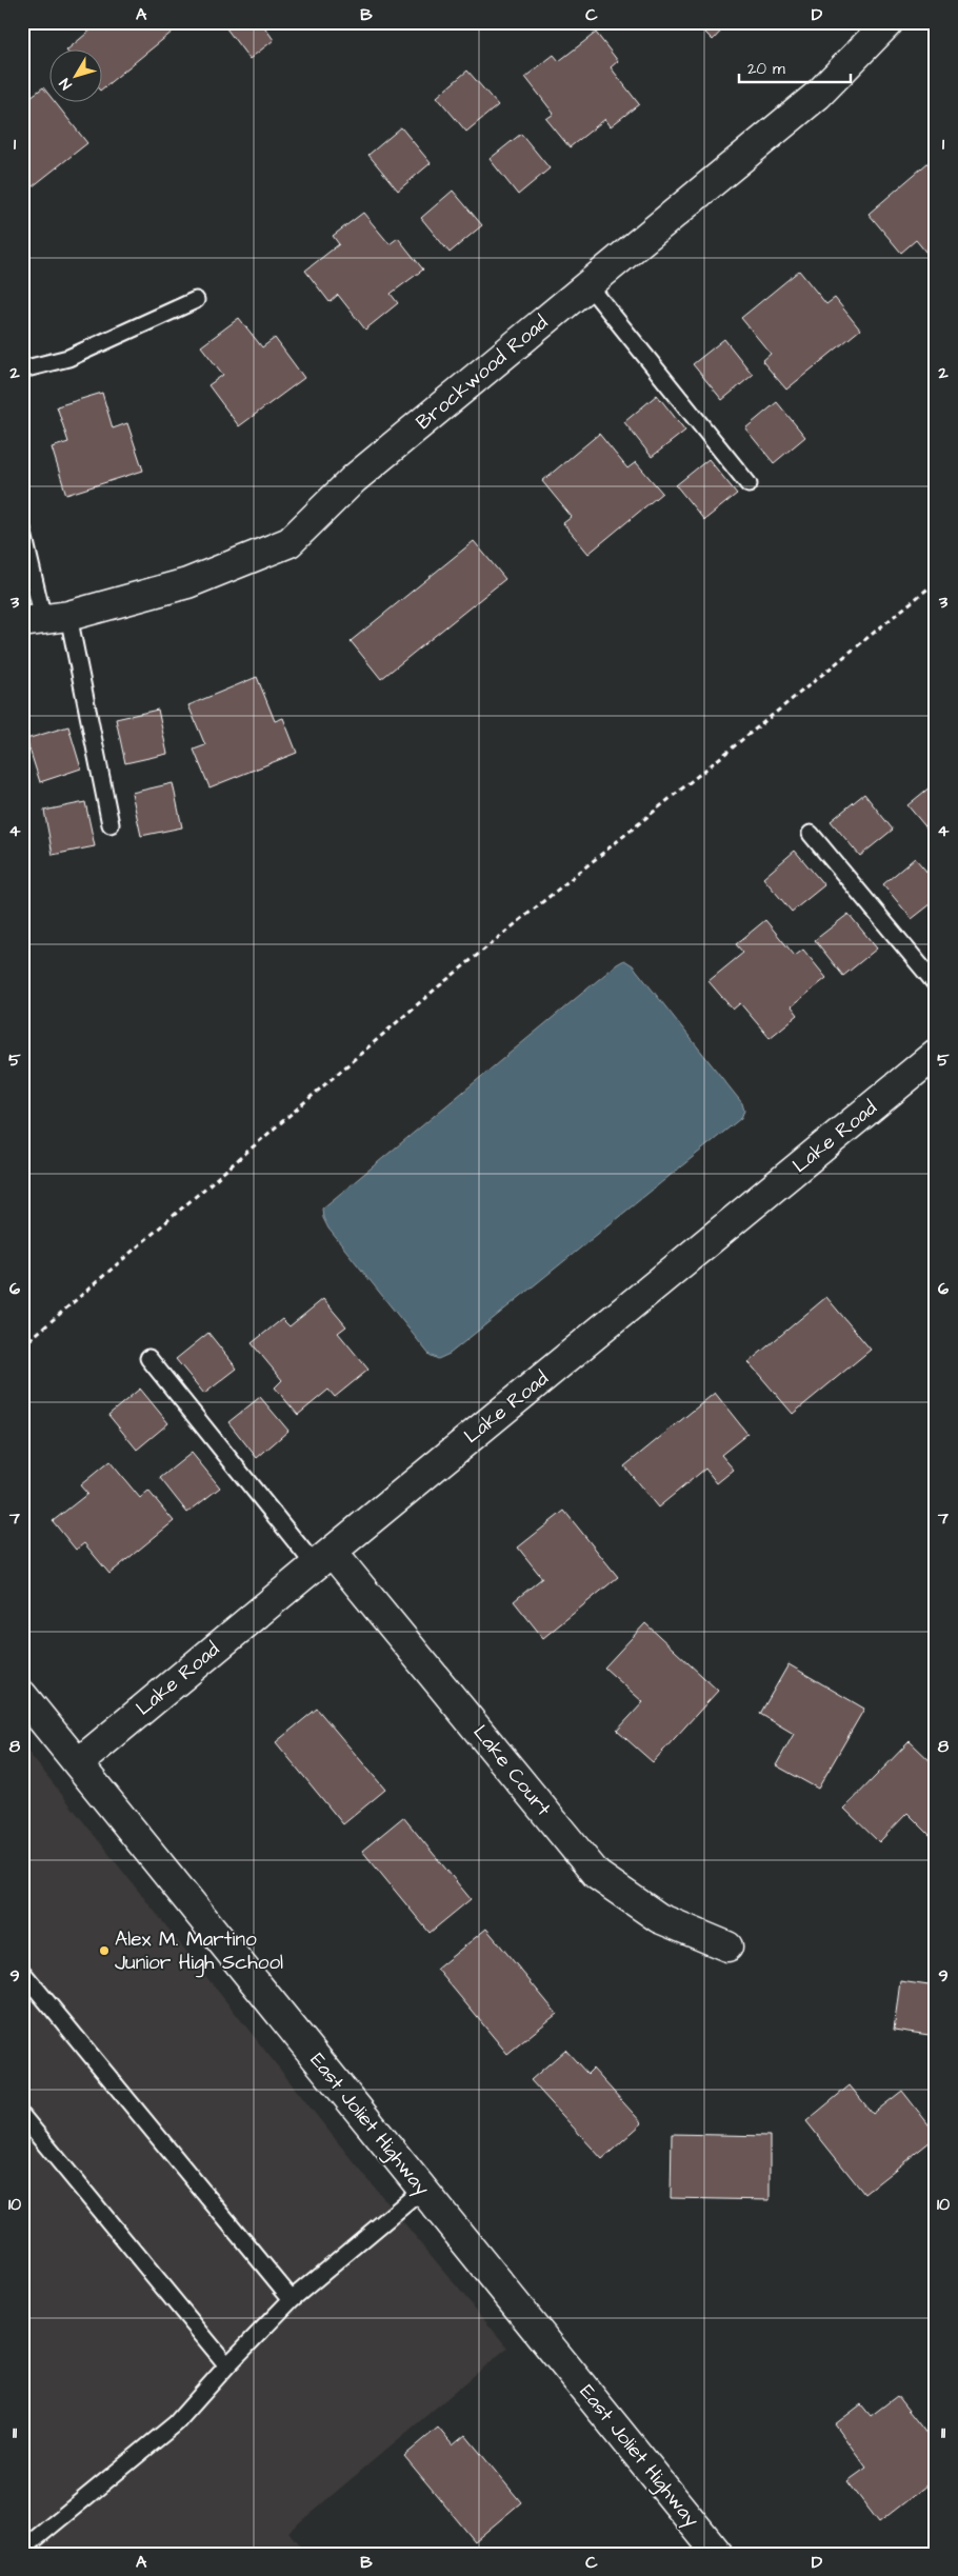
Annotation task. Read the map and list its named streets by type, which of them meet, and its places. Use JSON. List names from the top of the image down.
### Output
{
  "streets": {
    "street": [
      "Brockwood Road",
      "Lake Road",
      "Lake Court",
      "East Joliet Highway"
    ]
  },
  "crossings": [
    ["Lake Road", "Lake Court"],
    ["Lake Road", "East Joliet Highway"]
  ],
  "places": ["Alex M. Martino Junior High School"],
  "scale_bar": "20 m",
  "north": "bottom left",
  "grid": {
    "columns": [
      "A",
      "B",
      "C",
      "D"
    ],
    "rows": [
      "1",
      "2",
      "3",
      "4",
      "5",
      "6",
      "7",
      "8",
      "9",
      "10",
      "11"
    ]
  }
}
